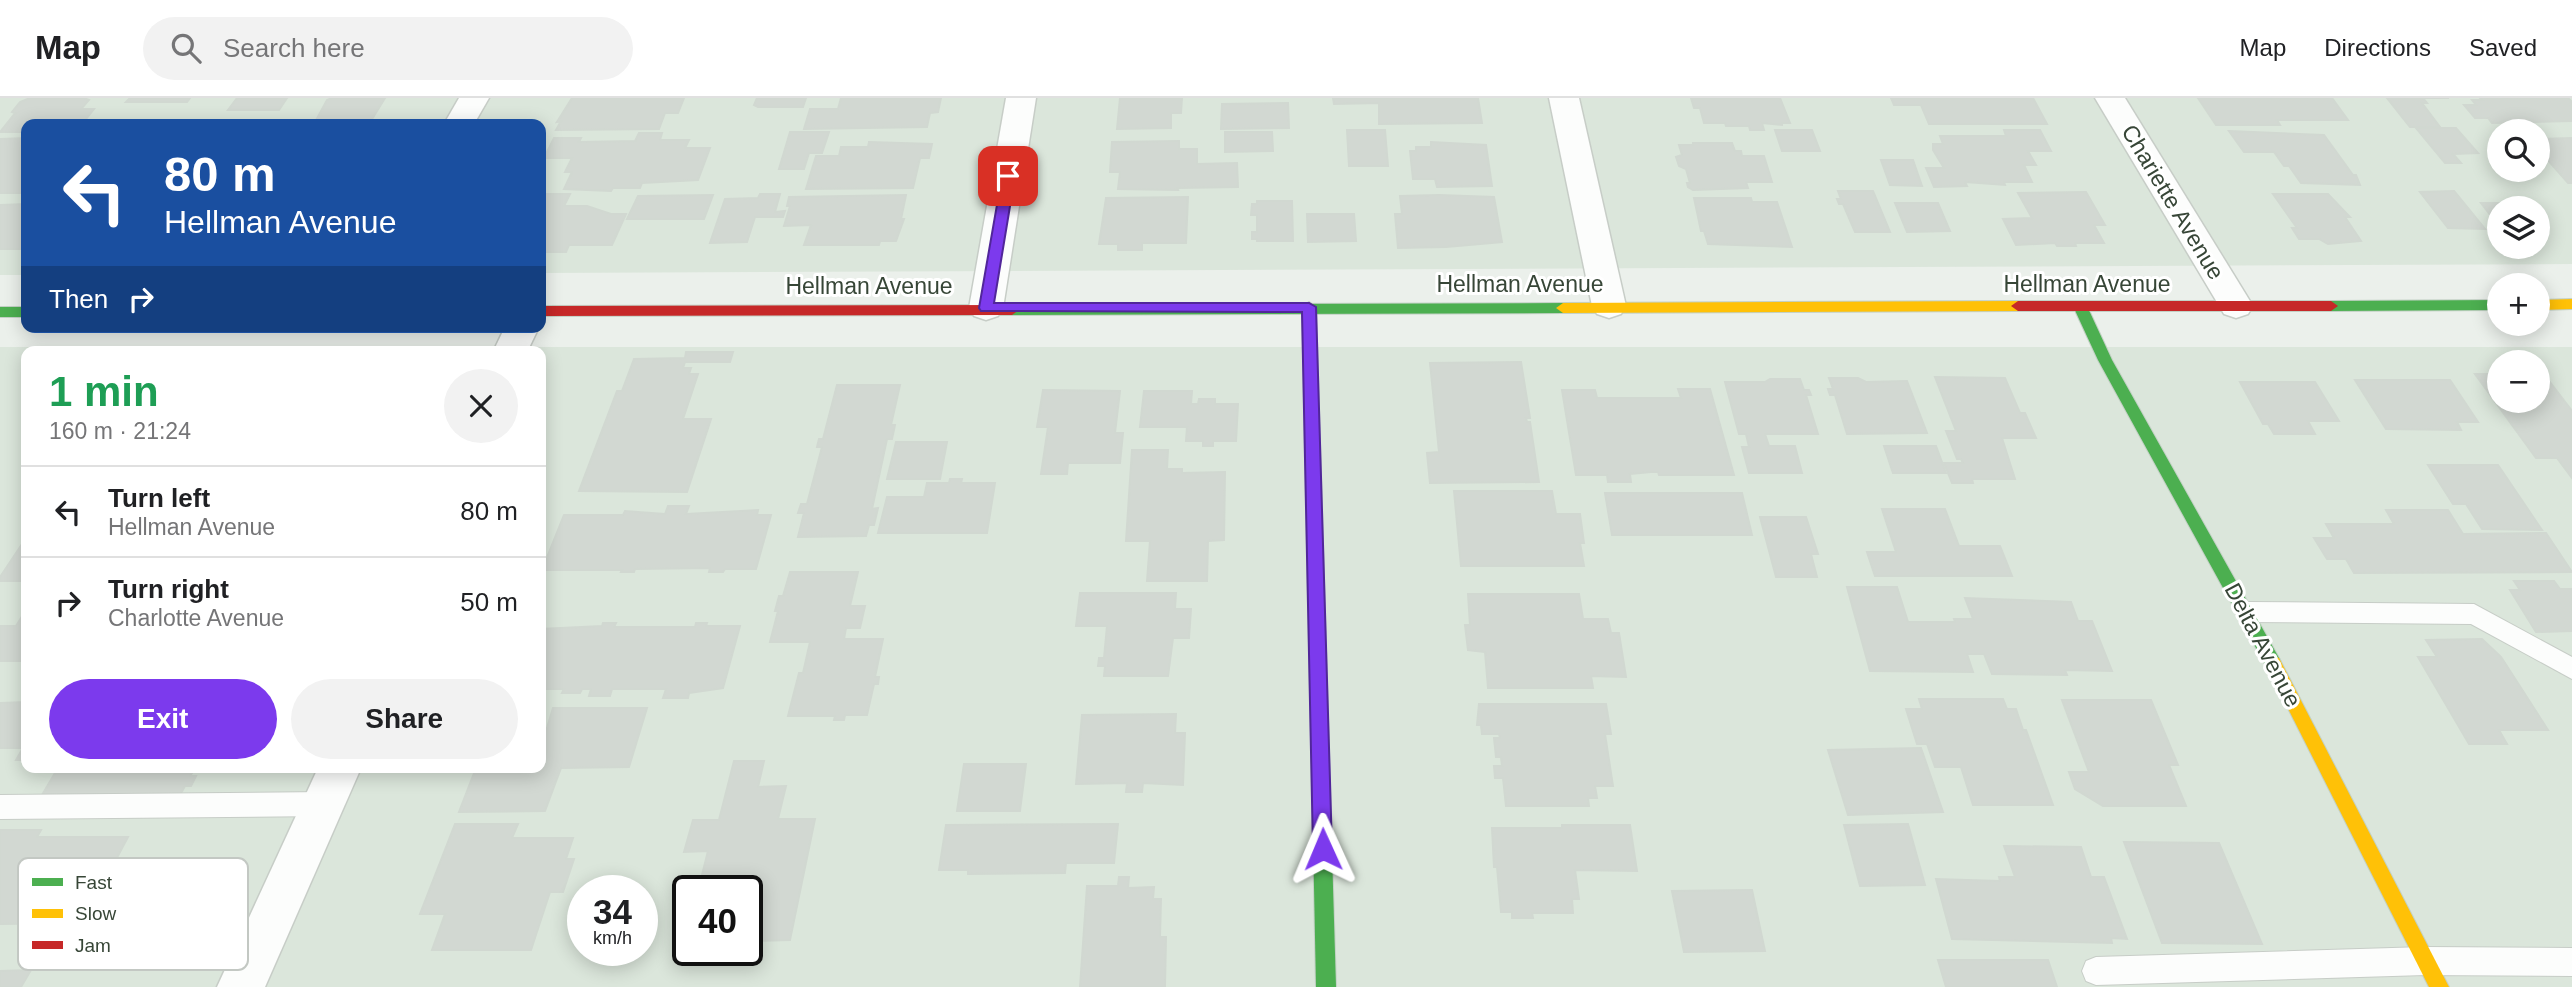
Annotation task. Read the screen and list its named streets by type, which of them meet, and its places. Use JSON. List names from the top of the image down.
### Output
{
  "streets": {
    "street": ["Chariette Avenue", "Hellman Avenue", "Delta Avenue"]
  },
  "crossings": [
    ["Chariette Avenue", "Hellman Avenue"],
    ["Hellman Avenue", "Delta Avenue"]
  ],
  "legend": ["Fast", "Slow", "Jam"],
  "page": {
    "header": "Map",
    "search": "Search here",
    "nav": ["Map", "Directions", "Saved"],
    "map_buttons": ["+", "−"],
    "turn": ["80 m", "Hellman Avenue"],
    "then": "Then",
    "heading": ["1 min", "160 m · 21:24"],
    "list": [
      {
        "name": "Turn left",
        "note": "Hellman Avenue",
        "value": "80 m"
      },
      {
        "name": "Turn right",
        "note": "Charlotte Avenue",
        "value": "50 m"
      }
    ],
    "buttons": ["Exit", "Share"],
    "speed": "34 km/h",
    "limit": "40"
  }
}
